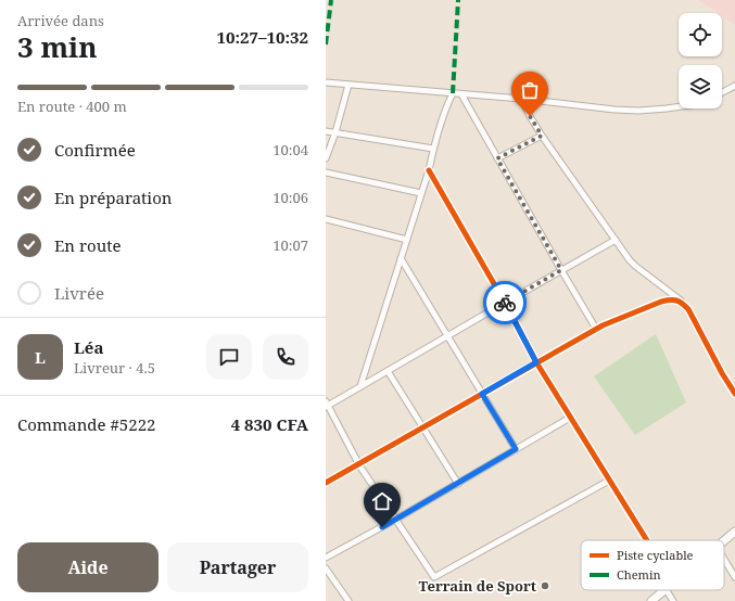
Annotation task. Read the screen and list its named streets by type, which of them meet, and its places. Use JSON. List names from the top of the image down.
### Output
{
  "places": ["Terrain de Sport"],
  "legend": ["Piste cyclable", "Chemin"],
  "page": {
    "heading": ["3 min", "Arrivée dans", "10:27–10:32"],
    "panel": [
      "Léa",
      "Livreur · 4.5",
      "Commande #5222",
      "4 830 CFA"
    ],
    "bar": "En route · 400 m",
    "list": [
      ["Confirmée", "10:04"],
      ["En préparation", "10:06"],
      ["En route", "10:07"],
      "Livrée"
    ],
    "round": "L",
    "buttons": ["Aide", "Partager"]
  }
}
